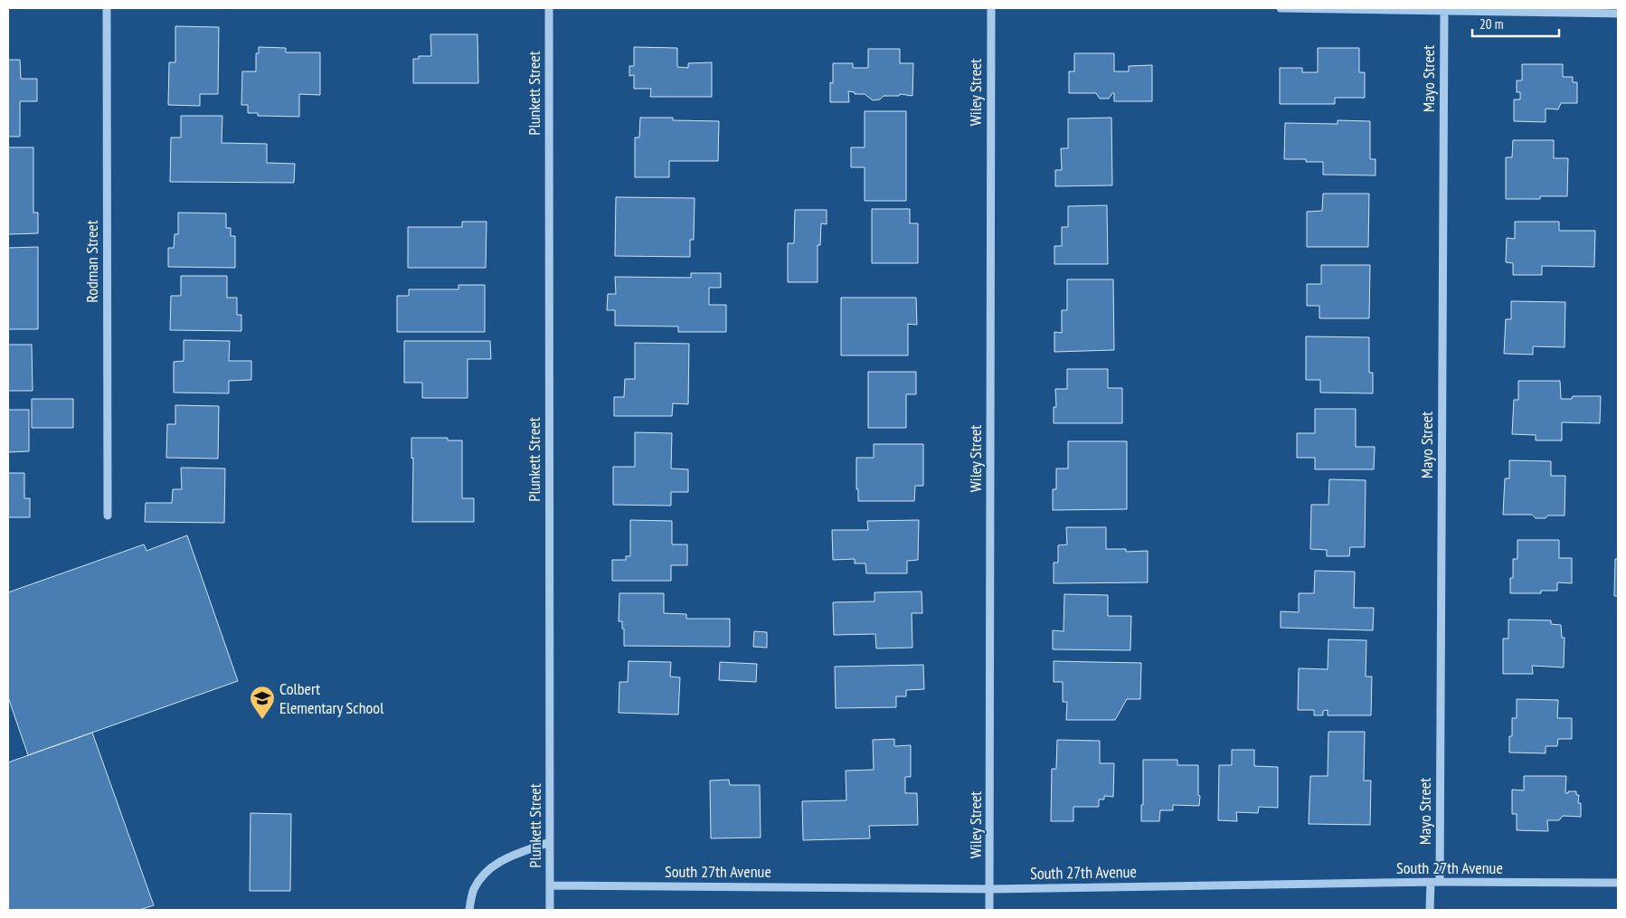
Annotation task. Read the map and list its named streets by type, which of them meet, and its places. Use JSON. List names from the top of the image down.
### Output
{
  "streets": {
    "street": [
      "Mayo Street",
      "Wiley Street",
      "Plunkett Street",
      "Rodman Street",
      "South 27th Avenue"
    ]
  },
  "crossings": [
    ["Mayo Street", "South 27th Avenue"],
    ["Wiley Street", "South 27th Avenue"],
    ["Plunkett Street", "South 27th Avenue"]
  ],
  "places": {
    "school or university": ["Colbert Elementary School"]
  },
  "scale_bar": "20 m"
}
